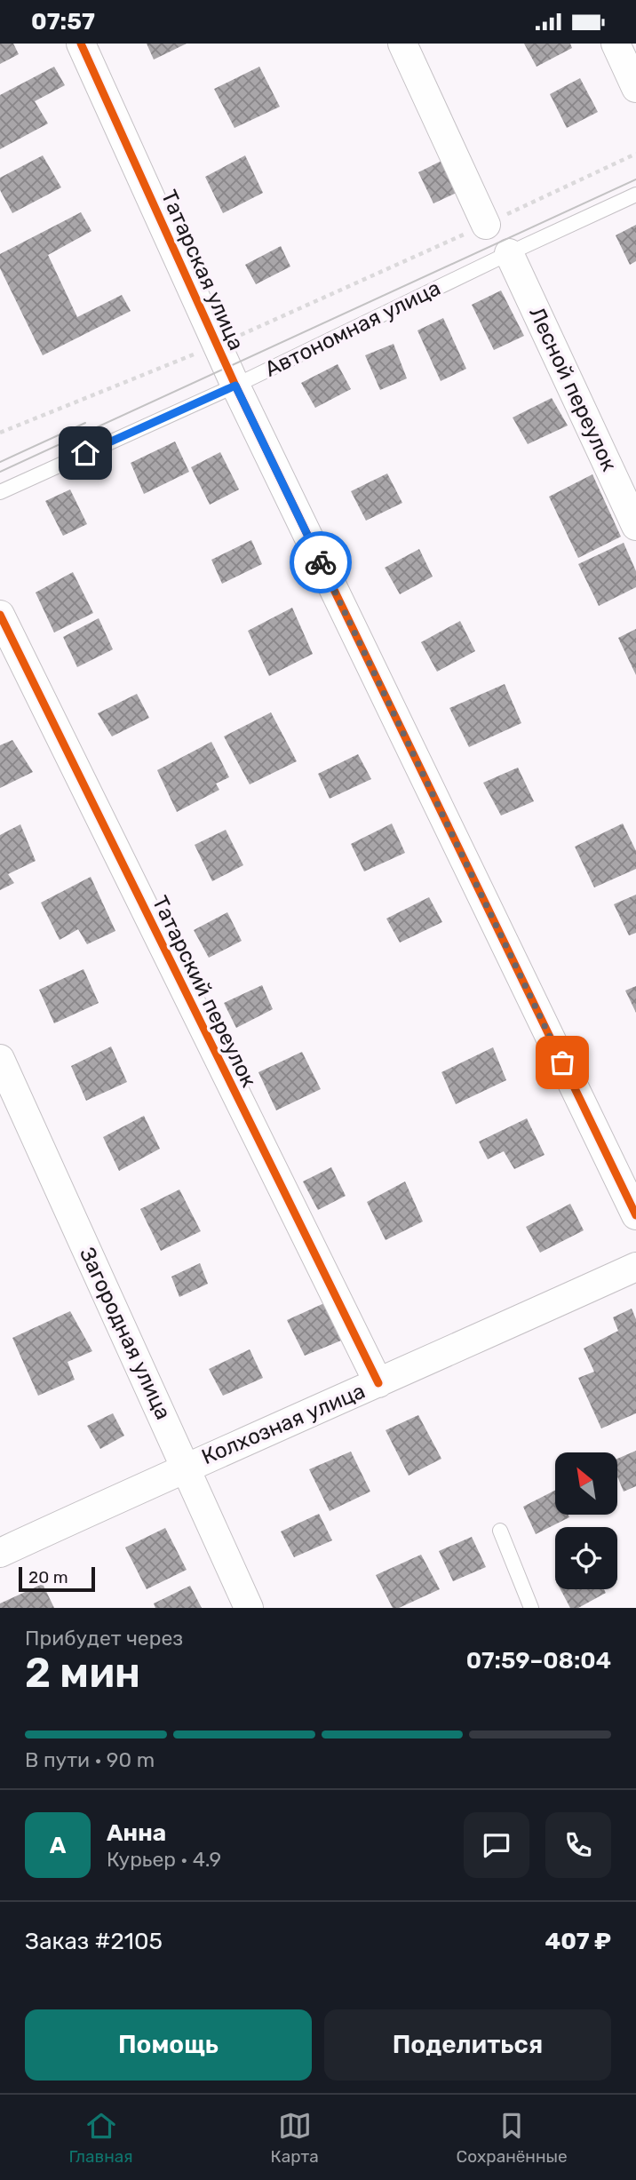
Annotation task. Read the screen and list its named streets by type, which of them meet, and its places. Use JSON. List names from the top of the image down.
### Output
{
  "streets": {
    "street": [
      "Татарская улица",
      "Лесной переулок",
      "Татарский переулок",
      "Загородная улица",
      "Колхозная улица"
    ],
    "lane": ["Автономная улица"]
  },
  "crossings": [
    ["Татарская улица", "Автономная улица"],
    ["Автономная улица", "Лесной переулок"],
    ["Татарский переулок", "Колхозная улица"],
    ["Загородная улица", "Колхозная улица"]
  ],
  "scale_bar": "20 m",
  "north": "top left",
  "page": {
    "status": "07:57",
    "scale": "20 m",
    "heading": ["2 мин", "Прибудет через", "07:59–08:04"],
    "panel": [
      "Анна",
      "Курьер · 4.9",
      "Заказ #2105",
      "407 ₽"
    ],
    "bar": "В пути · 90 m",
    "round": "А",
    "buttons": ["Помощь", "Поделиться"],
    "tabs": ["Главная", "Карта", "Сохранённые"]
  }
}
